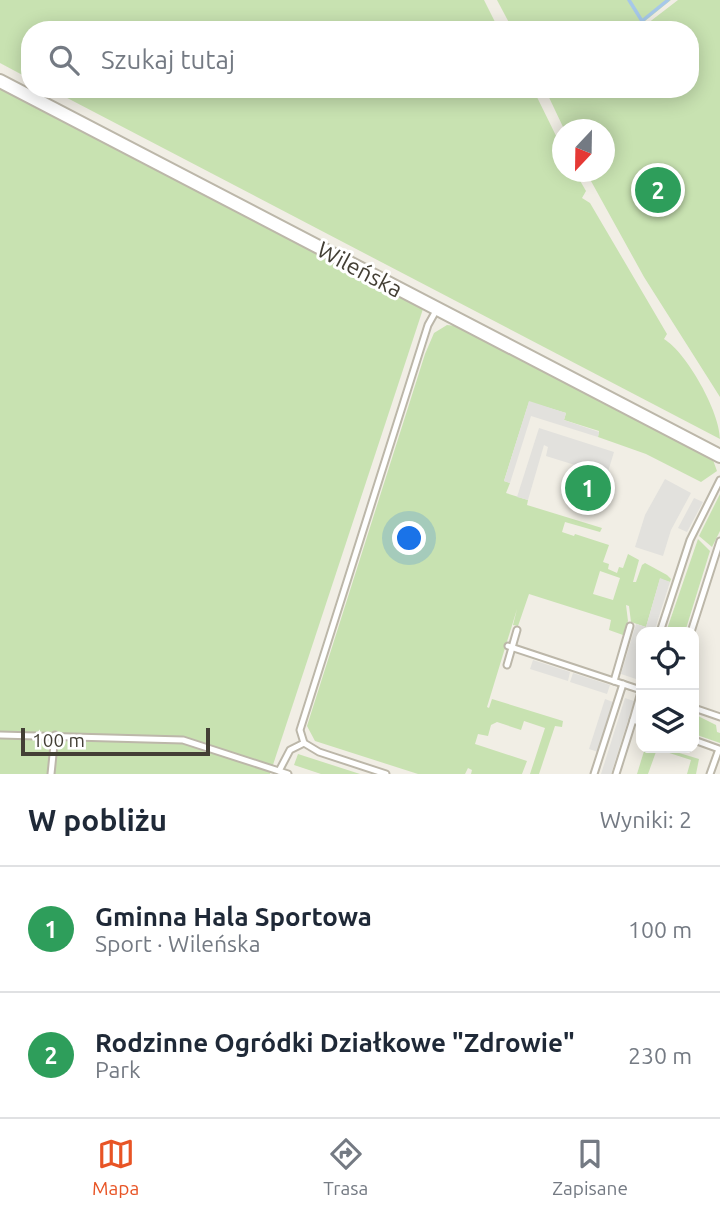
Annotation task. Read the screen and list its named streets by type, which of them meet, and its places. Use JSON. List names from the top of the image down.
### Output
{
  "streets": {
    "street": ["Wileńska"]
  },
  "scale_bar": "100 m",
  "north": "bottom",
  "page": {
    "search": "Szukaj tutaj",
    "pins": ["2", "1"],
    "scale": "100 m",
    "heading": ["W pobliżu", "Wyniki: 2"],
    "list": [
      {
        "mark": "1",
        "name": "Gminna Hala Sportowa",
        "note": "Sport · Wileńska",
        "value": "100 m"
      },
      {
        "mark": "2",
        "name": "Rodzinne Ogródki Działkowe \"Zdrowie\"",
        "note": "Park",
        "value": "230 m"
      }
    ],
    "nav": ["Mapa", "Trasa", "Zapisane"]
  }
}
